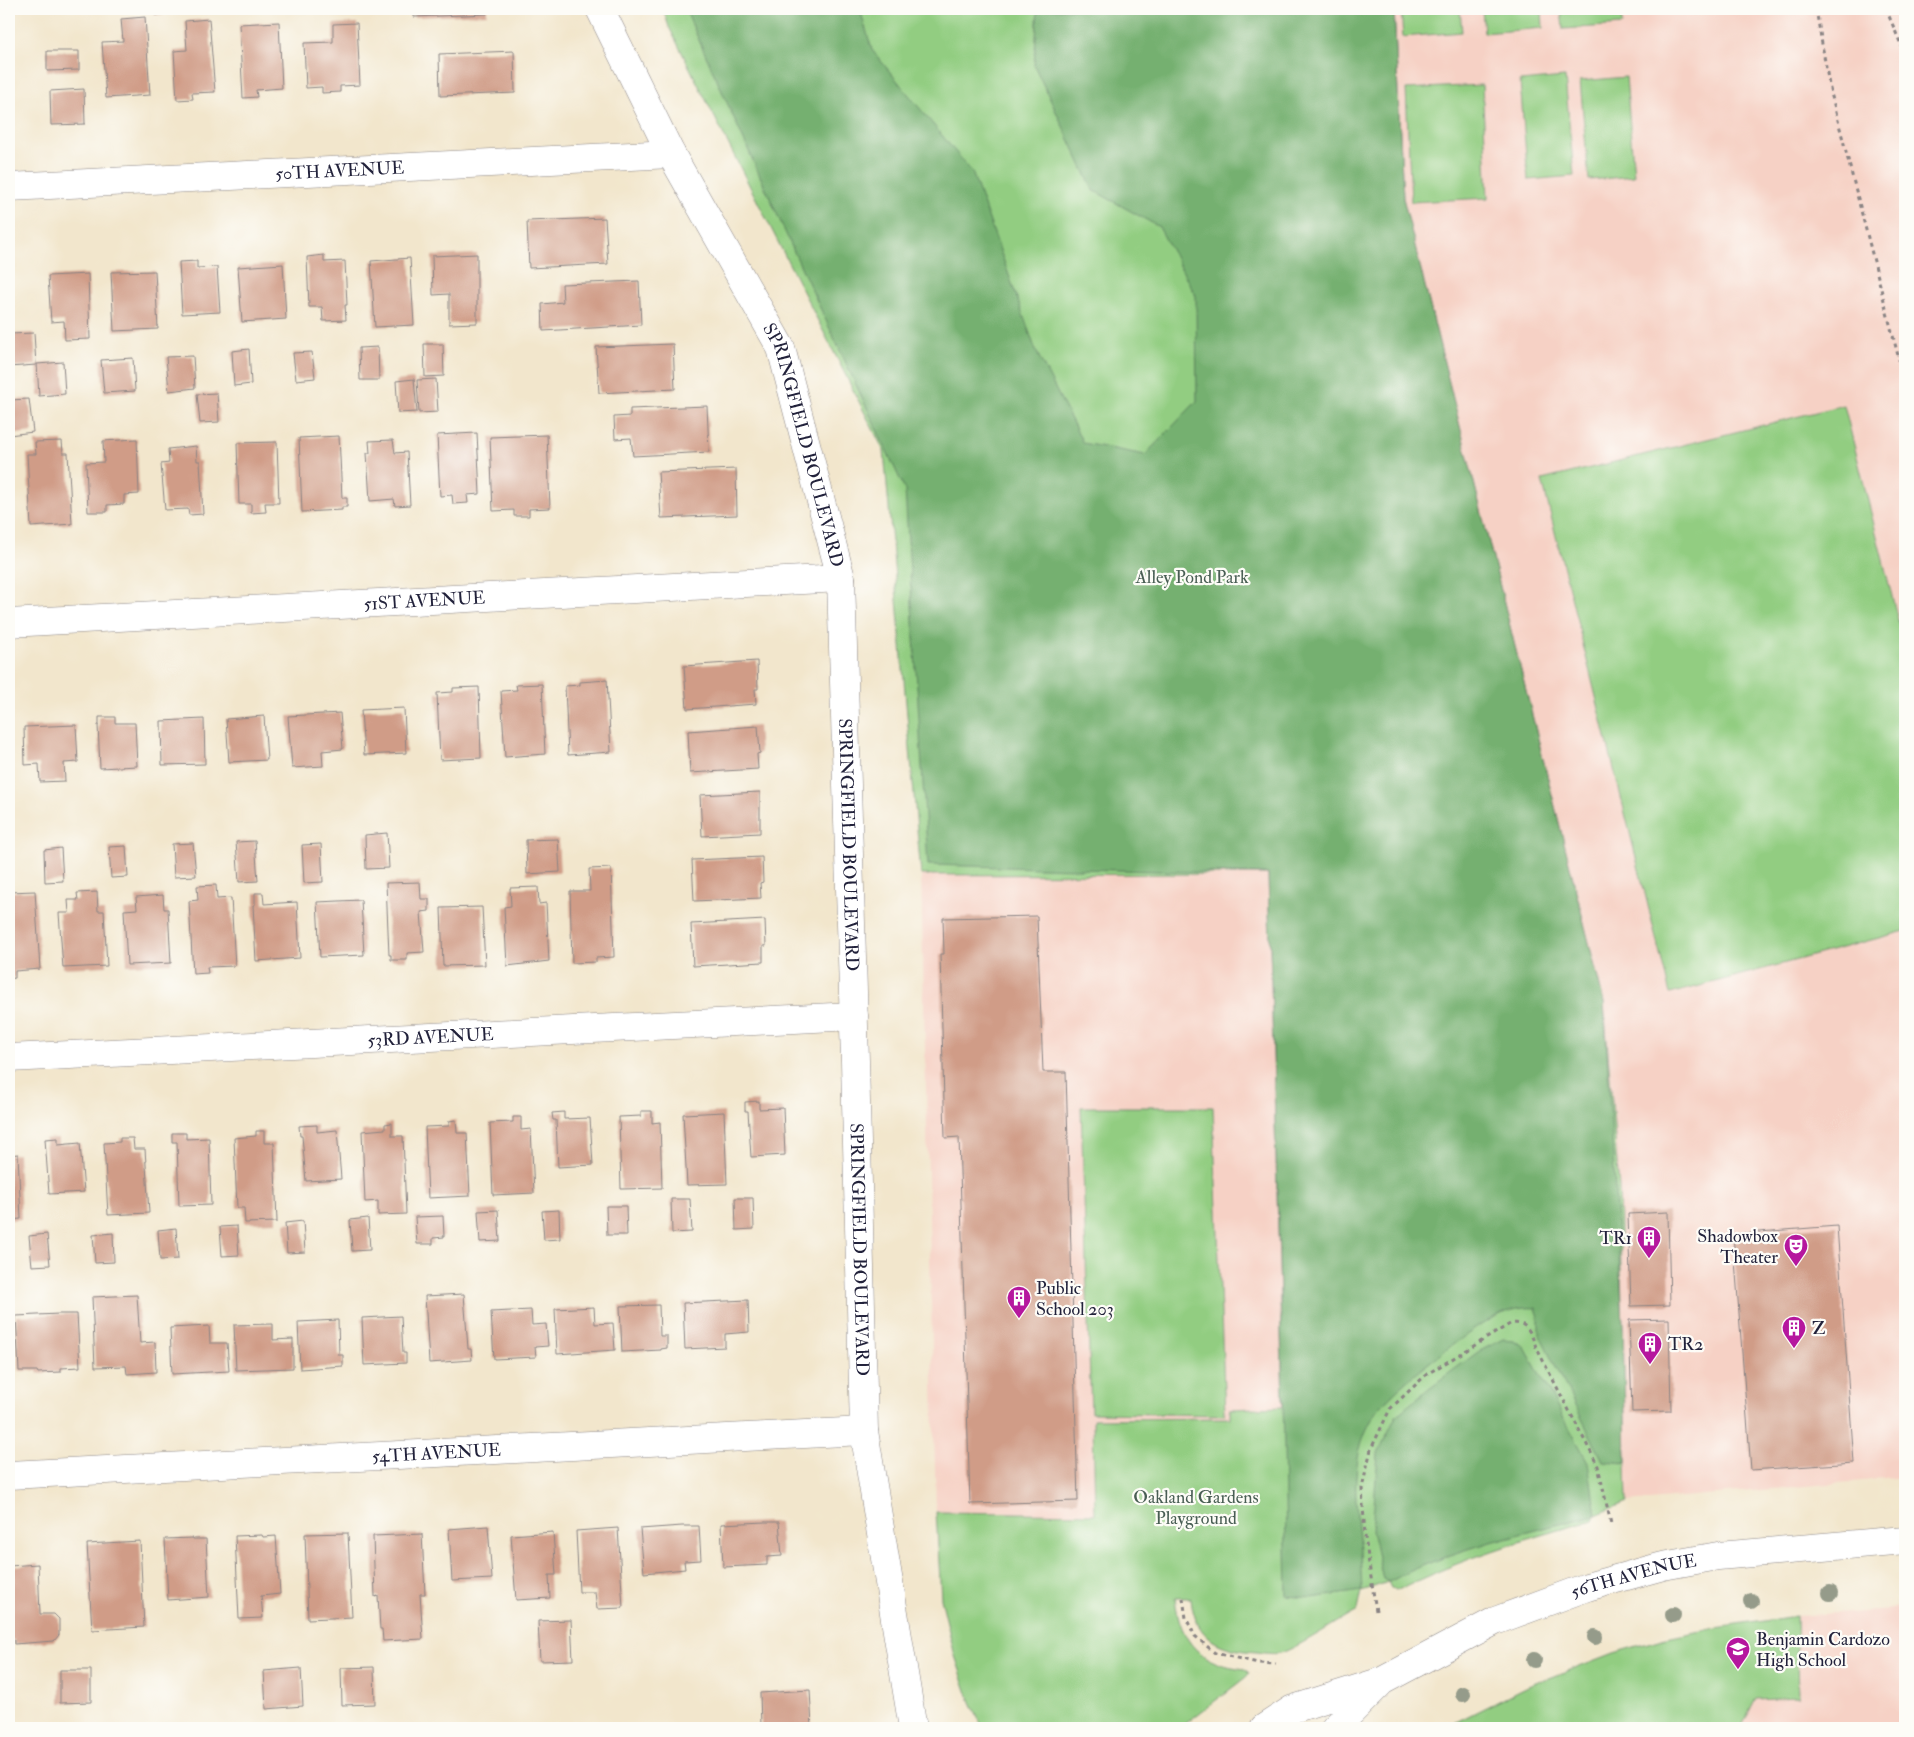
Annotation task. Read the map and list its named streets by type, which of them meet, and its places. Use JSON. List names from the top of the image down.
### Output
{
  "streets": {
    "street": [
      "50TH AVENUE",
      "SPRINGFIELD BOULEVARD",
      "51ST AVENUE",
      "53RD AVENUE",
      "54TH AVENUE",
      "56TH AVENUE"
    ]
  },
  "crossings": [
    ["50TH AVENUE", "SPRINGFIELD BOULEVARD"],
    ["SPRINGFIELD BOULEVARD", "51ST AVENUE"],
    ["SPRINGFIELD BOULEVARD", "53RD AVENUE"],
    ["SPRINGFIELD BOULEVARD", "54TH AVENUE"]
  ],
  "parks": ["Alley Pond Park", "Oakland Gardens Playground"],
  "places": {
    "building": [
      "TR1",
      "Public School 203",
      "Z",
      "TR2"
    ],
    "theatre": ["Shadowbox Theater"],
    "school or university": ["Benjamin Cardozo High School"]
  }
}
